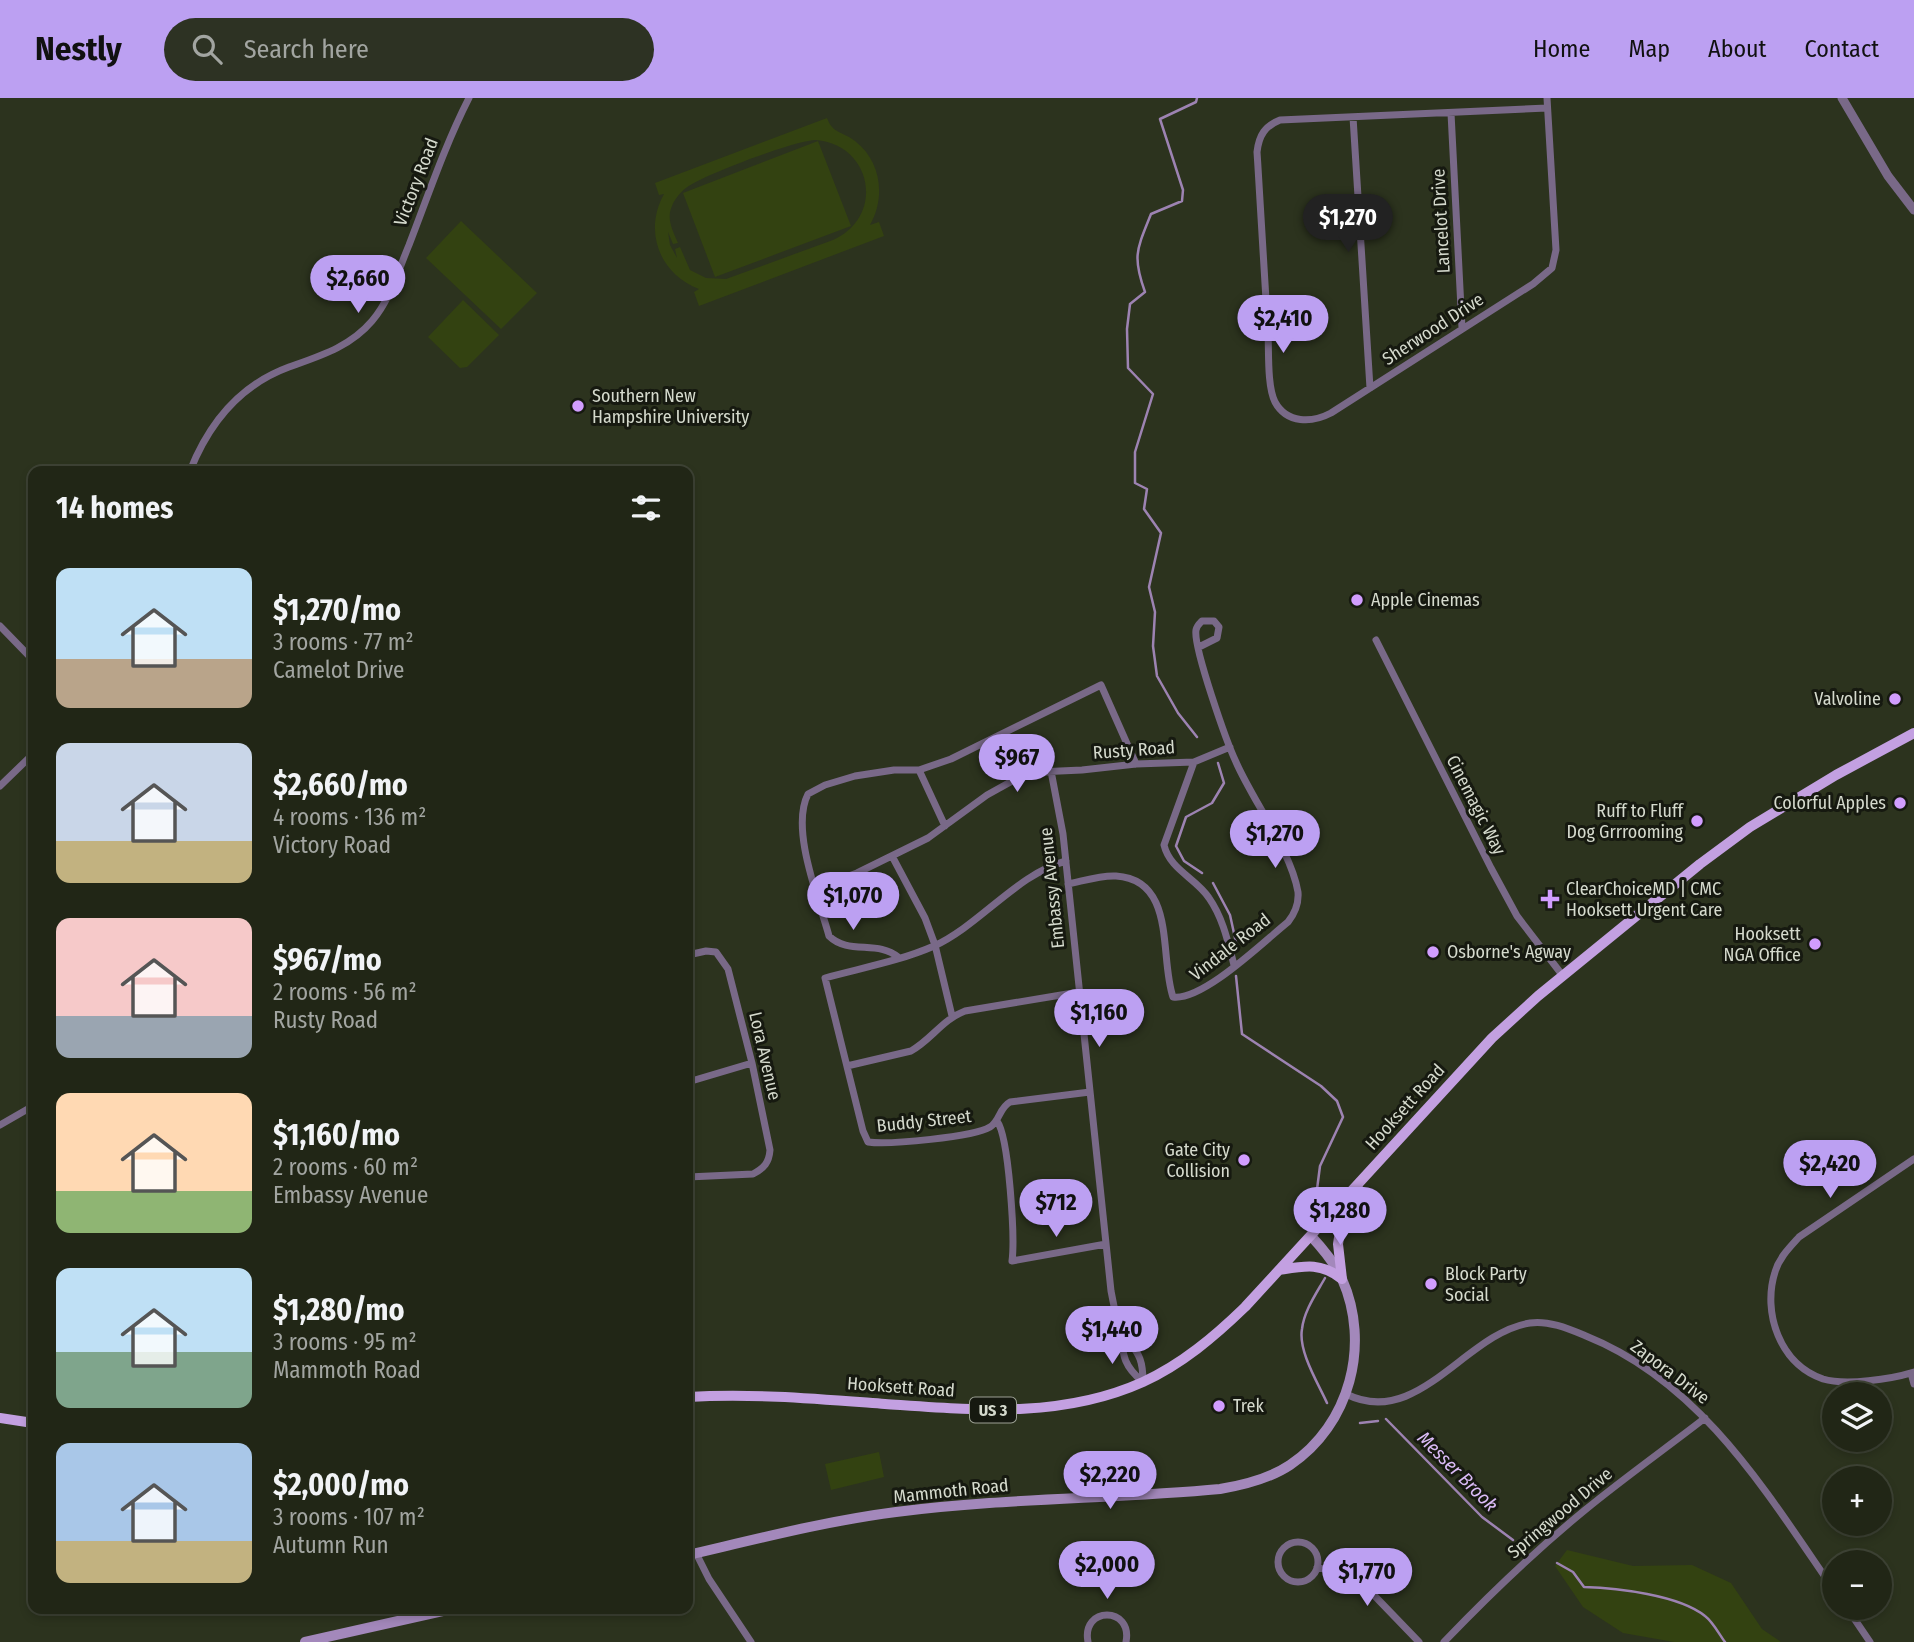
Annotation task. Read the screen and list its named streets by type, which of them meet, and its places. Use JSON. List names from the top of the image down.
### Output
{
  "streets": {
    "main road": ["Hooksett Road", "US 3", "Mammoth Road"],
    "street": [
      "Victory Road",
      "Lancelot Drive",
      "Sherwood Drive",
      "Rusty Road",
      "Cinemagic Way",
      "Embassy Avenue",
      "Vindale Road",
      "Lora Avenue",
      "Buddy Street",
      "Zapora Drive",
      "Springwood Drive"
    ]
  },
  "crossings": [
    ["Lancelot Drive", "Sherwood Drive"],
    ["Rusty Road", "Embassy Avenue"],
    ["Rusty Road", "Vindale Road"],
    ["Cinemagic Way", "Hooksett Road"],
    ["Embassy Avenue", "Vindale Road"],
    ["Embassy Avenue", "Hooksett Road"],
    ["Embassy Avenue", "Buddy Street"],
    ["Hooksett Road", "Mammoth Road"],
    ["Zapora Drive", "Mammoth Road"],
    ["Zapora Drive", "Springwood Drive"]
  ],
  "water": ["Messer Brook"],
  "places": {
    "other": [
      "Southern New Hampshire University",
      "Apple Cinemas",
      "Valvoline",
      "Colorful Apples",
      "Ruff to Fluff Dog Grrrooming",
      "Hooksett NGA Office",
      "Osborne's Agway",
      "Gate City Collision",
      "Block Party Social",
      "Trek"
    ],
    "health": ["ClearChoiceMD | CMC Hooksett Urgent Care"]
  },
  "page": {
    "header": "Nestly",
    "search": "Search here",
    "nav": [
      "Home",
      "Map",
      "About",
      "Contact"
    ],
    "price": [
      "$1,270",
      "$2,660",
      "$2,410",
      "$967",
      "$1,270",
      "$1,070",
      "$1,160",
      "$2,420",
      "$712",
      "$1,280",
      "$1,440",
      "$2,220",
      "$2,000",
      "$1,770"
    ],
    "heading": "14 homes",
    "list": [
      {
        "name": "$1,270/mo",
        "note": "3 rooms · 77 m² · Camelot Drive"
      },
      {
        "name": "$2,660/mo",
        "note": "4 rooms · 136 m² · Victory Road"
      },
      {
        "name": "$967/mo",
        "note": "2 rooms · 56 m² · Rusty Road"
      },
      {
        "name": "$1,160/mo",
        "note": "2 rooms · 60 m² · Embassy Avenue"
      },
      {
        "name": "$1,280/mo",
        "note": "3 rooms · 95 m² · Mammoth Road"
      },
      {
        "name": "$2,000/mo",
        "note": "3 rooms · 107 m² · Autumn Run"
      }
    ],
    "map_buttons": ["+", "−"]
  }
}
